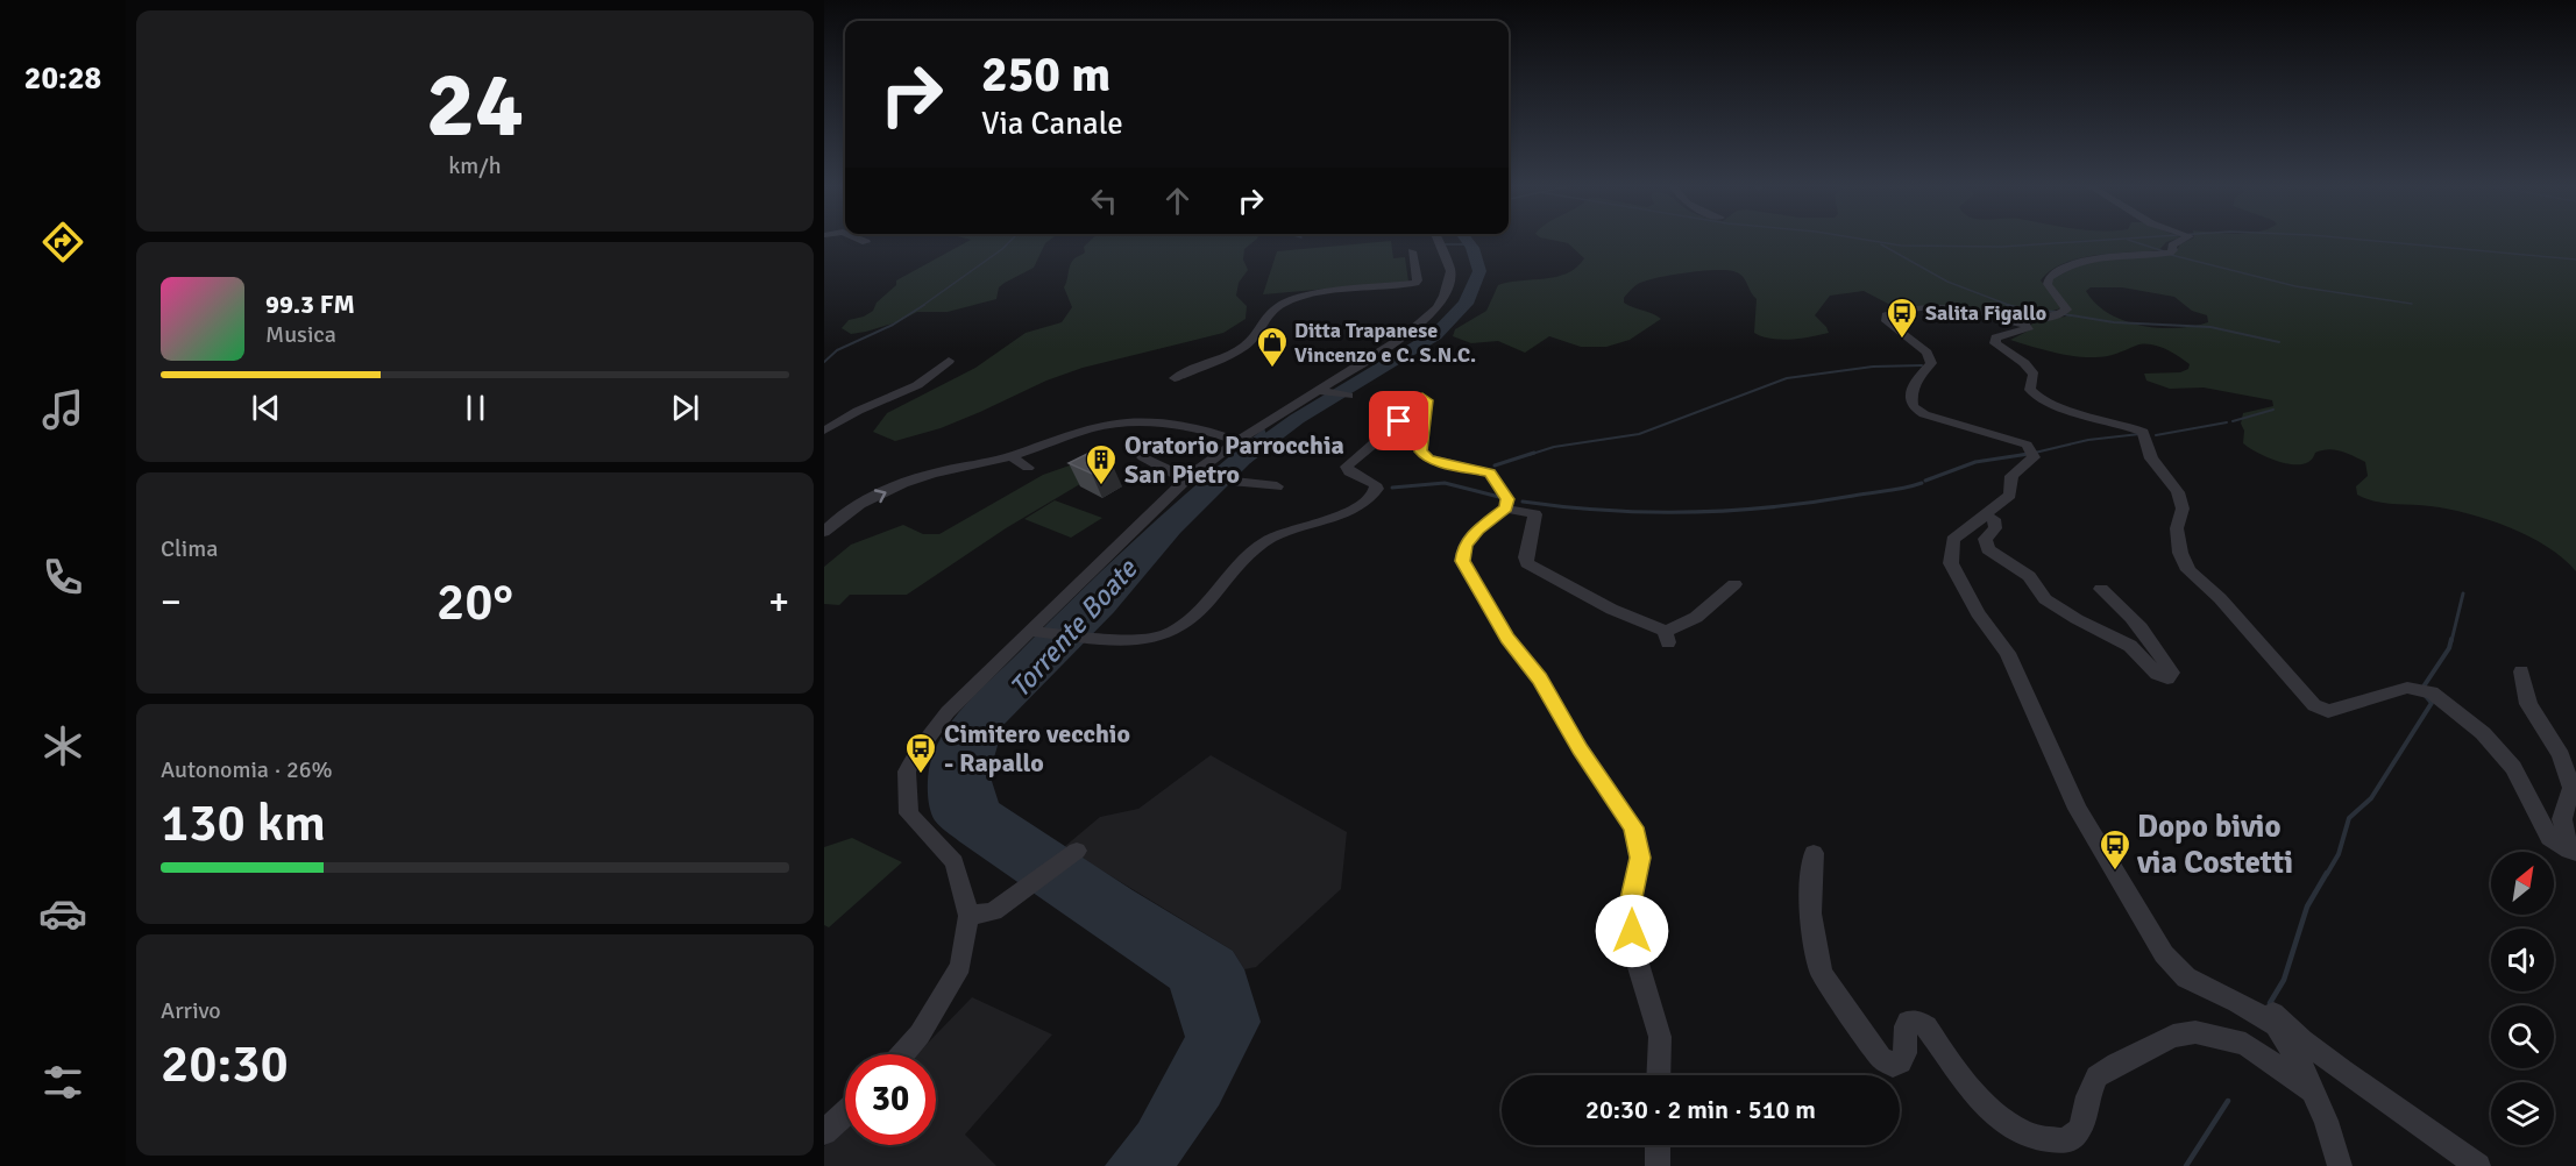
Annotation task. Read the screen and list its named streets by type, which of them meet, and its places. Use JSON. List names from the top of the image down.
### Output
{
  "water": ["Torrente Boate"],
  "places": {
    "bus stop": ["Salita Figallo", "Cimitero vecchio - Rapallo", "Dopo bivio via Costetti"],
    "shop": ["Ditta Trapanese Vincenzo e C. S.N.C."],
    "building": ["Oratorio Parrocchia San Pietro"]
  },
  "north": "top right",
  "page": {
    "tabs": "20:28",
    "tile": [
      ["24", "km/h"],
      "Clima",
      ["Autonomia · 26%", "130 km"],
      ["Arrivo", "20:30"]
    ],
    "turn": ["250 m", "Via Canale"],
    "song": ["99.3 FM", "Musica"],
    "heat": ["−", "20°", "+"],
    "limit": "30",
    "trip": "20:30 · 2 min · 510 m"
  }
}
